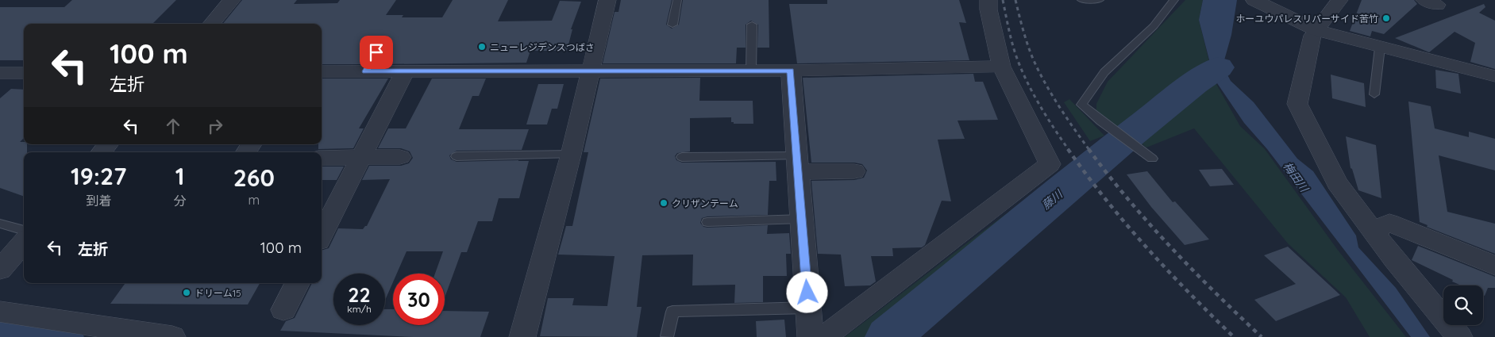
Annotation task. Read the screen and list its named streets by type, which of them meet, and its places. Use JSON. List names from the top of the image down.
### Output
{
  "water": ["梅田川", "藤川"],
  "places": [
    "ホーユウパレスリバーサイド苦竹",
    "ニューレジデンスつばさ",
    "クリザンテーム",
    "ドリーム15"
  ],
  "page": {
    "turn": ["100 m", "左折"],
    "eta": [
      "19:27",
      "到着",
      "1",
      "分",
      "260",
      "m"
    ],
    "list": [
      {
        "name": "左折",
        "value": "100 m"
      }
    ],
    "speed": "22 km/h",
    "limit": "30"
  }
}
